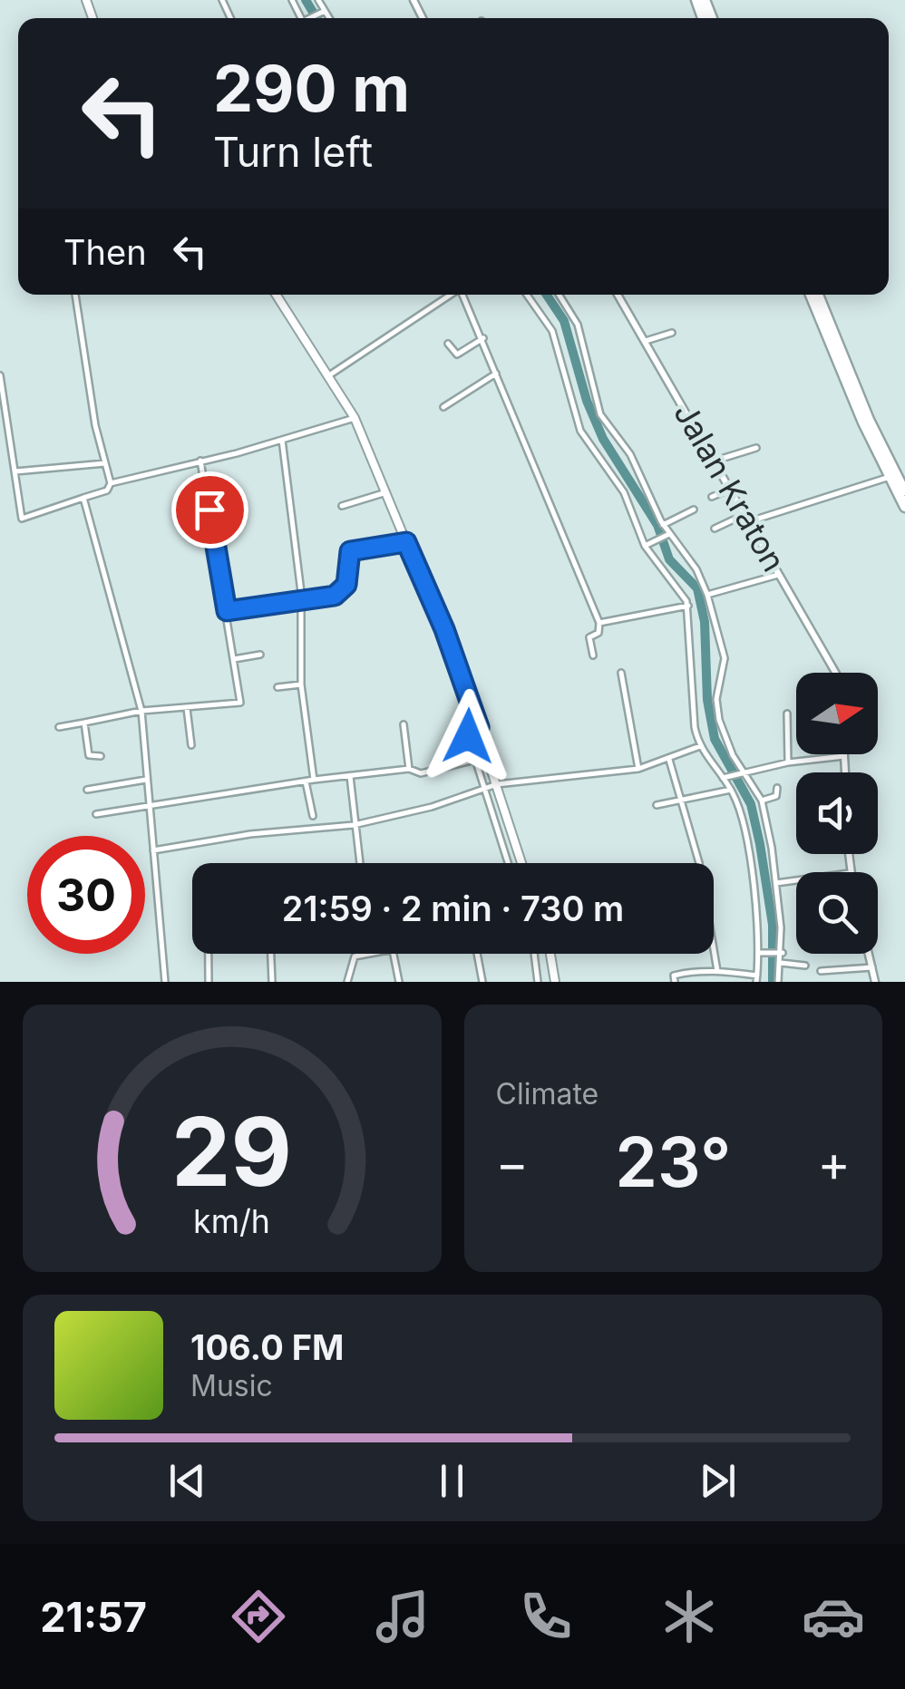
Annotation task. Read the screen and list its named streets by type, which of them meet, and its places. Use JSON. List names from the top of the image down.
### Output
{
  "streets": {
    "street": ["Jalan Kraton"]
  },
  "north": "right",
  "page": {
    "turn": ["290 m", "Turn left"],
    "then": "Then",
    "limit": "30",
    "trip": "21:59 · 2 min · 730 m",
    "tile": "Climate",
    "heat": ["−", "23°", "+"],
    "song": ["106.0 FM", "Music"],
    "tabs": "21:57",
    "gauge": ["29", "km/h"]
  }
}
